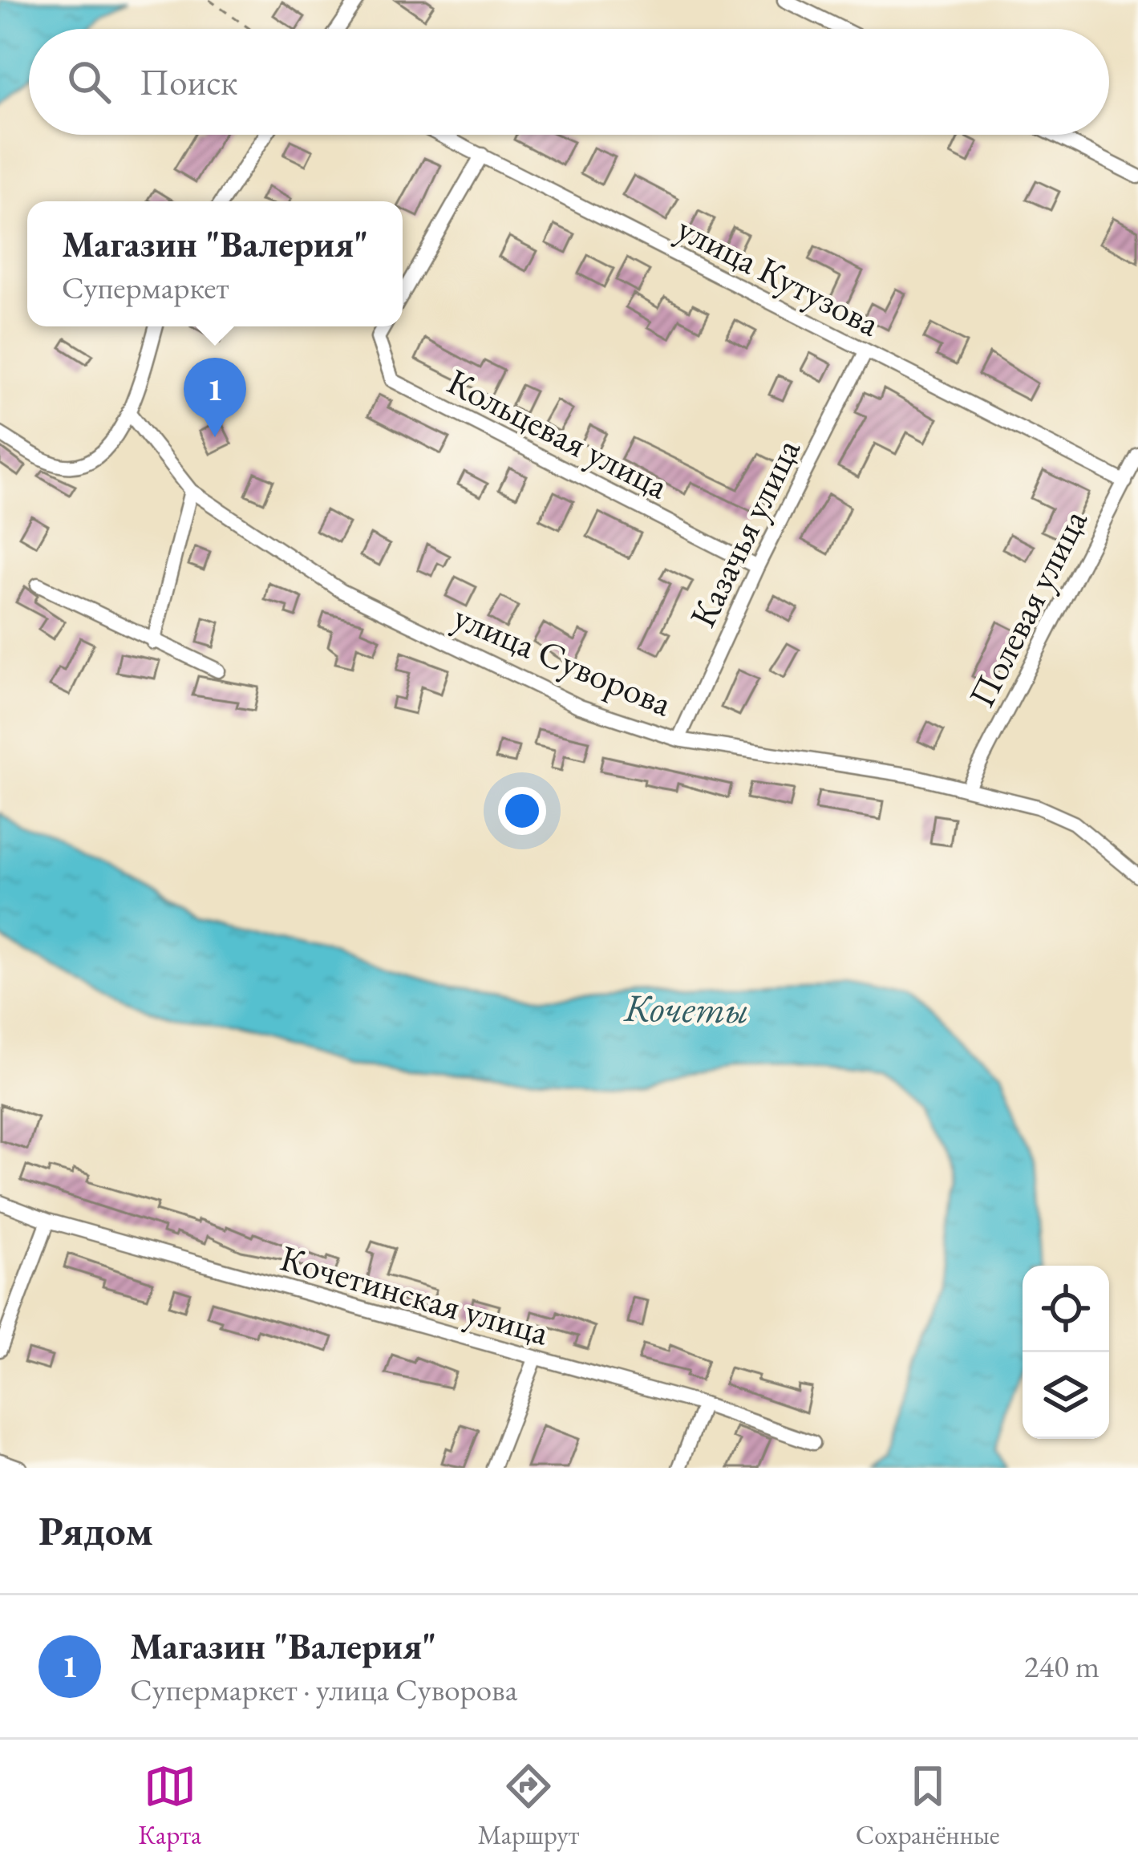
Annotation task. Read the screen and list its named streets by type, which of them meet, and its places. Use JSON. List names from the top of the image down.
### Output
{
  "streets": {
    "street": [
      "улица Кутузова",
      "Кольцевая улица",
      "Казачья улица",
      "Полевая улица",
      "улица Суворова",
      "Кочетинская улица"
    ]
  },
  "crossings": [
    ["улица Кутузова", "Казачья улица"],
    ["улица Кутузова", "Полевая улица"],
    ["Кольцевая улица", "Казачья улица"],
    ["Казачья улица", "улица Суворова"],
    ["Полевая улица", "улица Суворова"]
  ],
  "water": ["Кочеты"],
  "page": {
    "search": "Поиск",
    "popup": ["Магазин \"Валерия\"", "Супермаркет"],
    "pins": "1",
    "heading": "Рядом",
    "list": [
      {
        "mark": "1",
        "name": "Магазин \"Валерия\"",
        "note": "Супермаркет · улица Суворова",
        "value": "240 m"
      }
    ],
    "nav": ["Карта", "Маршрут", "Сохранённые"]
  }
}
